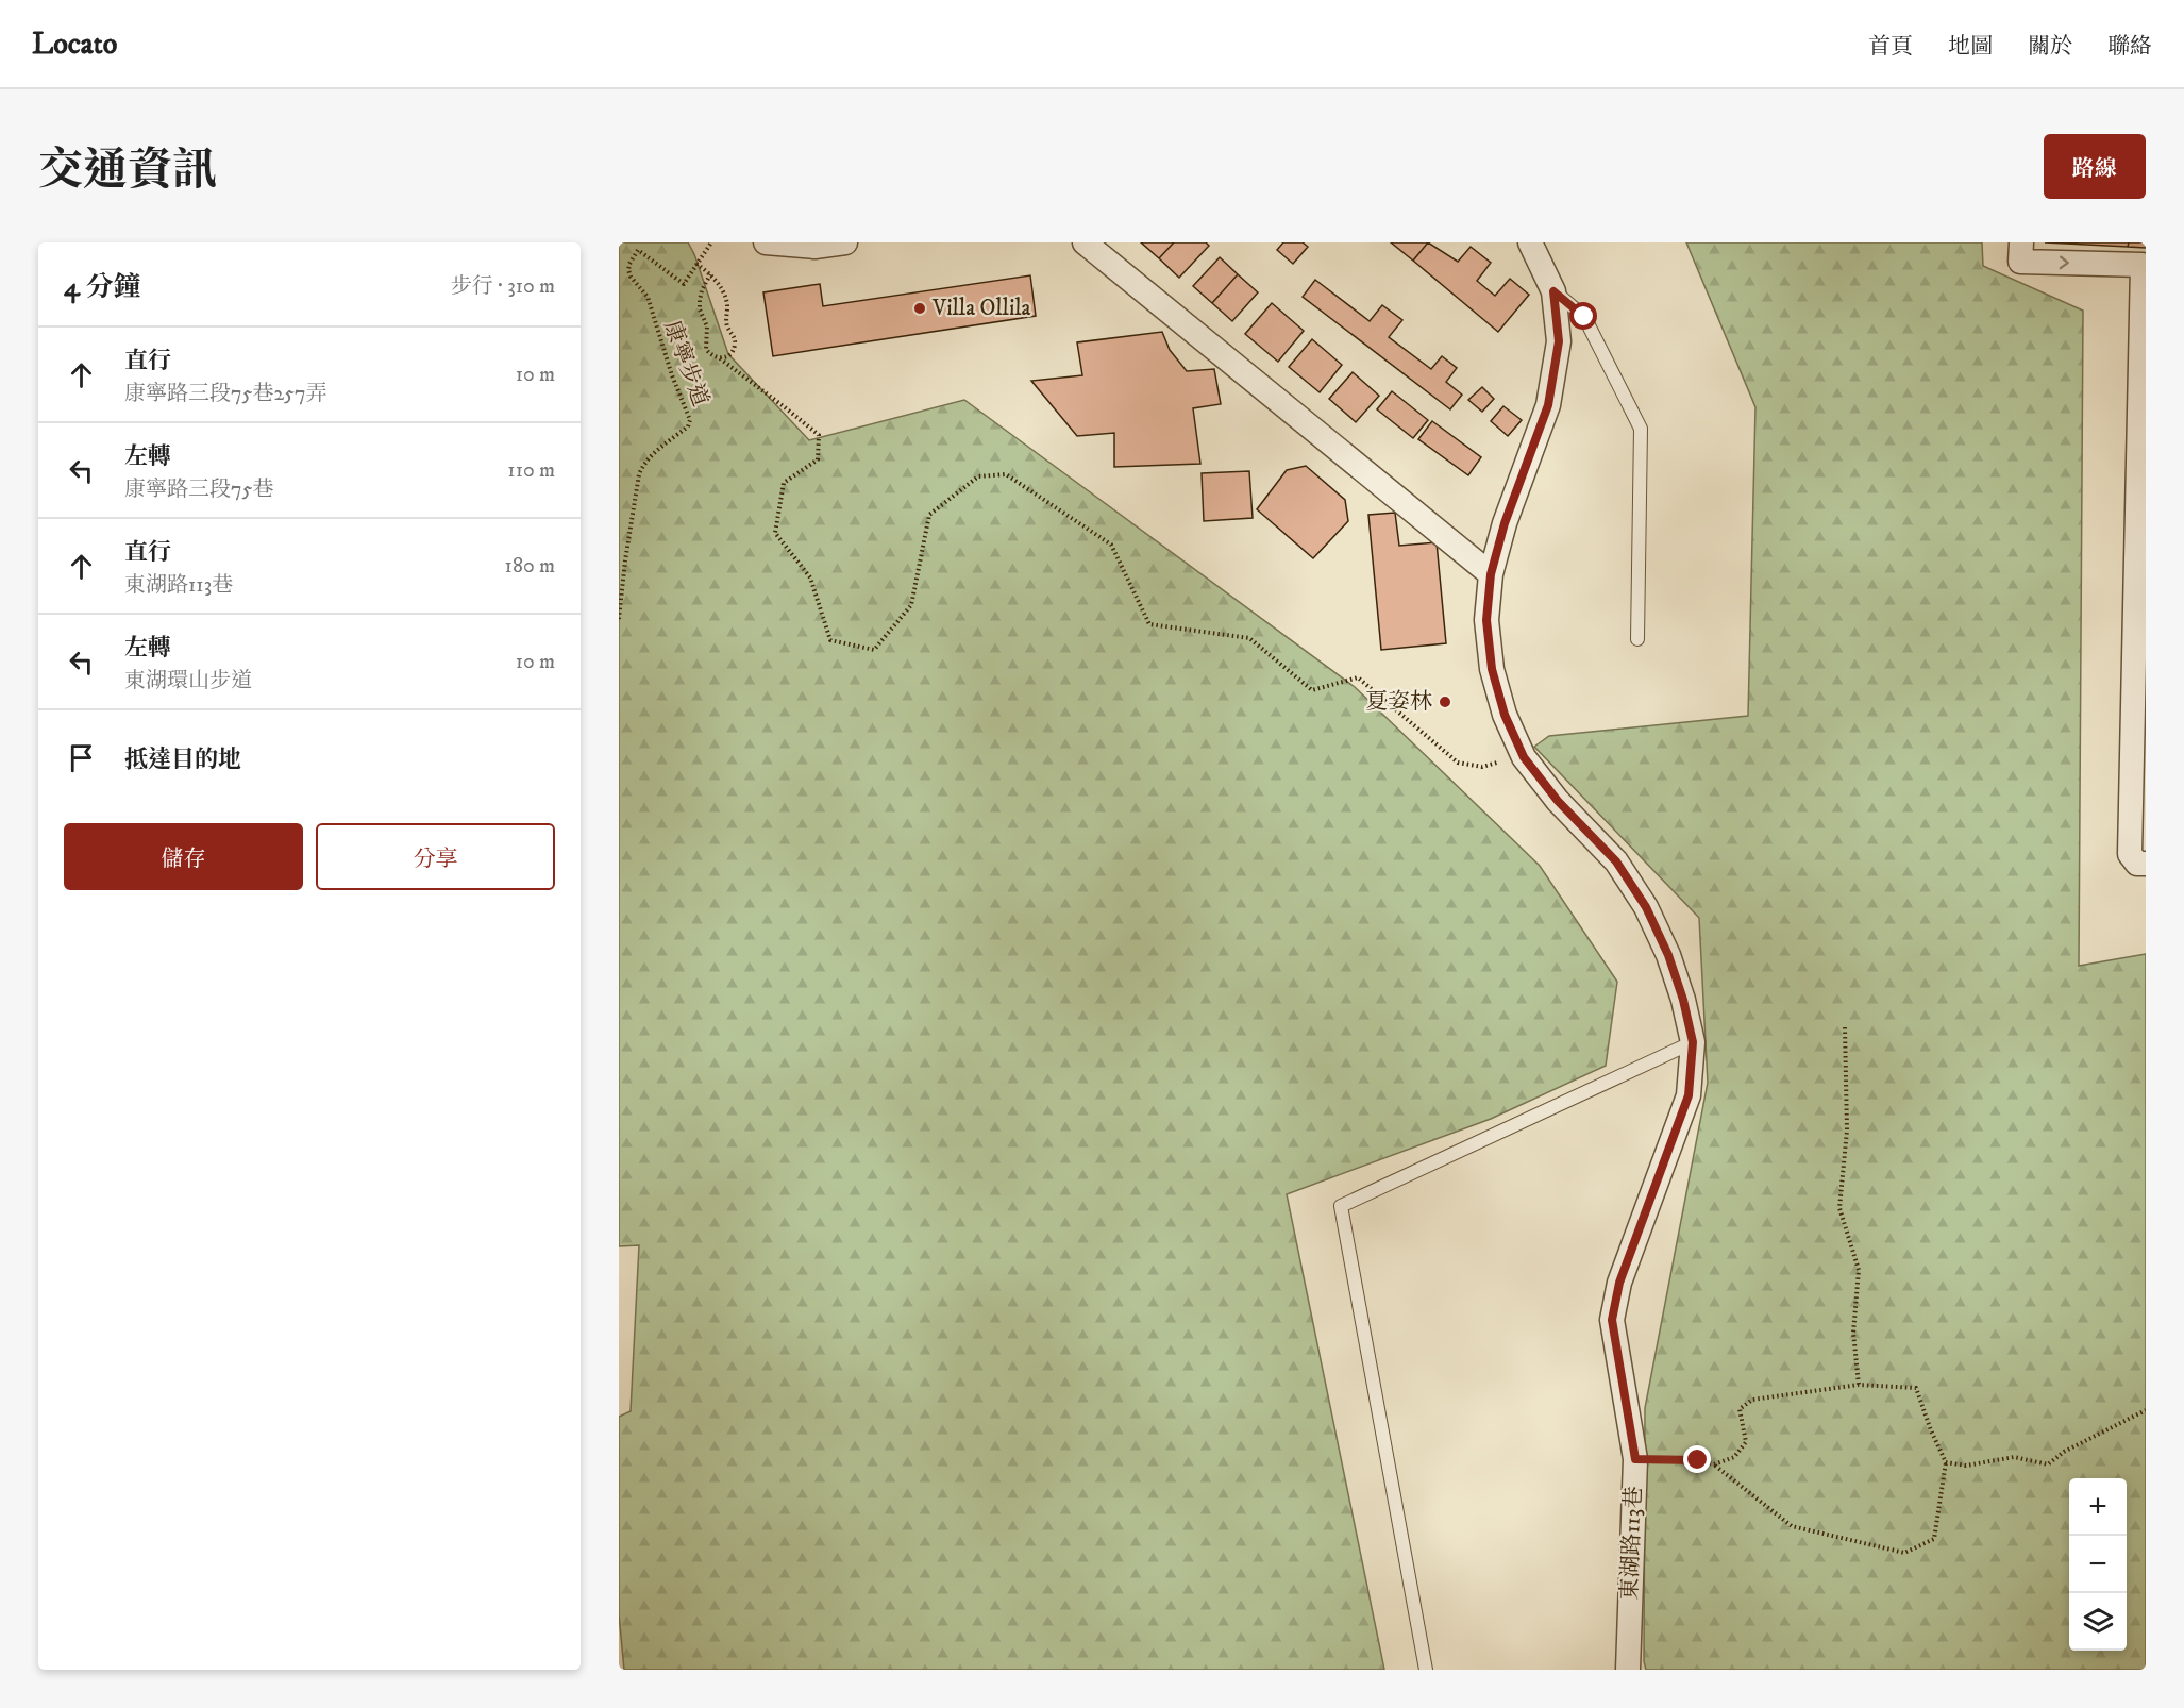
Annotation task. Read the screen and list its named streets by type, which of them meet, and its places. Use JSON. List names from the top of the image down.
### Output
{
  "streets": {
    "street": ["東湖路113巷"],
    "path": ["康寧步道"]
  },
  "places": ["Villa Ollila", "夏姿林"],
  "page": {
    "header": "Locato",
    "nav": [
      "首頁",
      "地圖",
      "關於",
      "聯絡"
    ],
    "title": "交通資訊",
    "buttons": [
      "路線",
      ["儲存", "分享"]
    ],
    "heading": ["4 分鐘", "步行 · 310 m"],
    "list": [
      ["直行", "康寧路三段75巷257弄", "10 m"],
      ["左轉", "康寧路三段75巷", "110 m"],
      ["直行", "東湖路113巷", "180 m"],
      ["左轉", "東湖環山步道", "10 m"],
      "抵達目的地"
    ],
    "map_buttons": ["+", "−"]
  }
}
